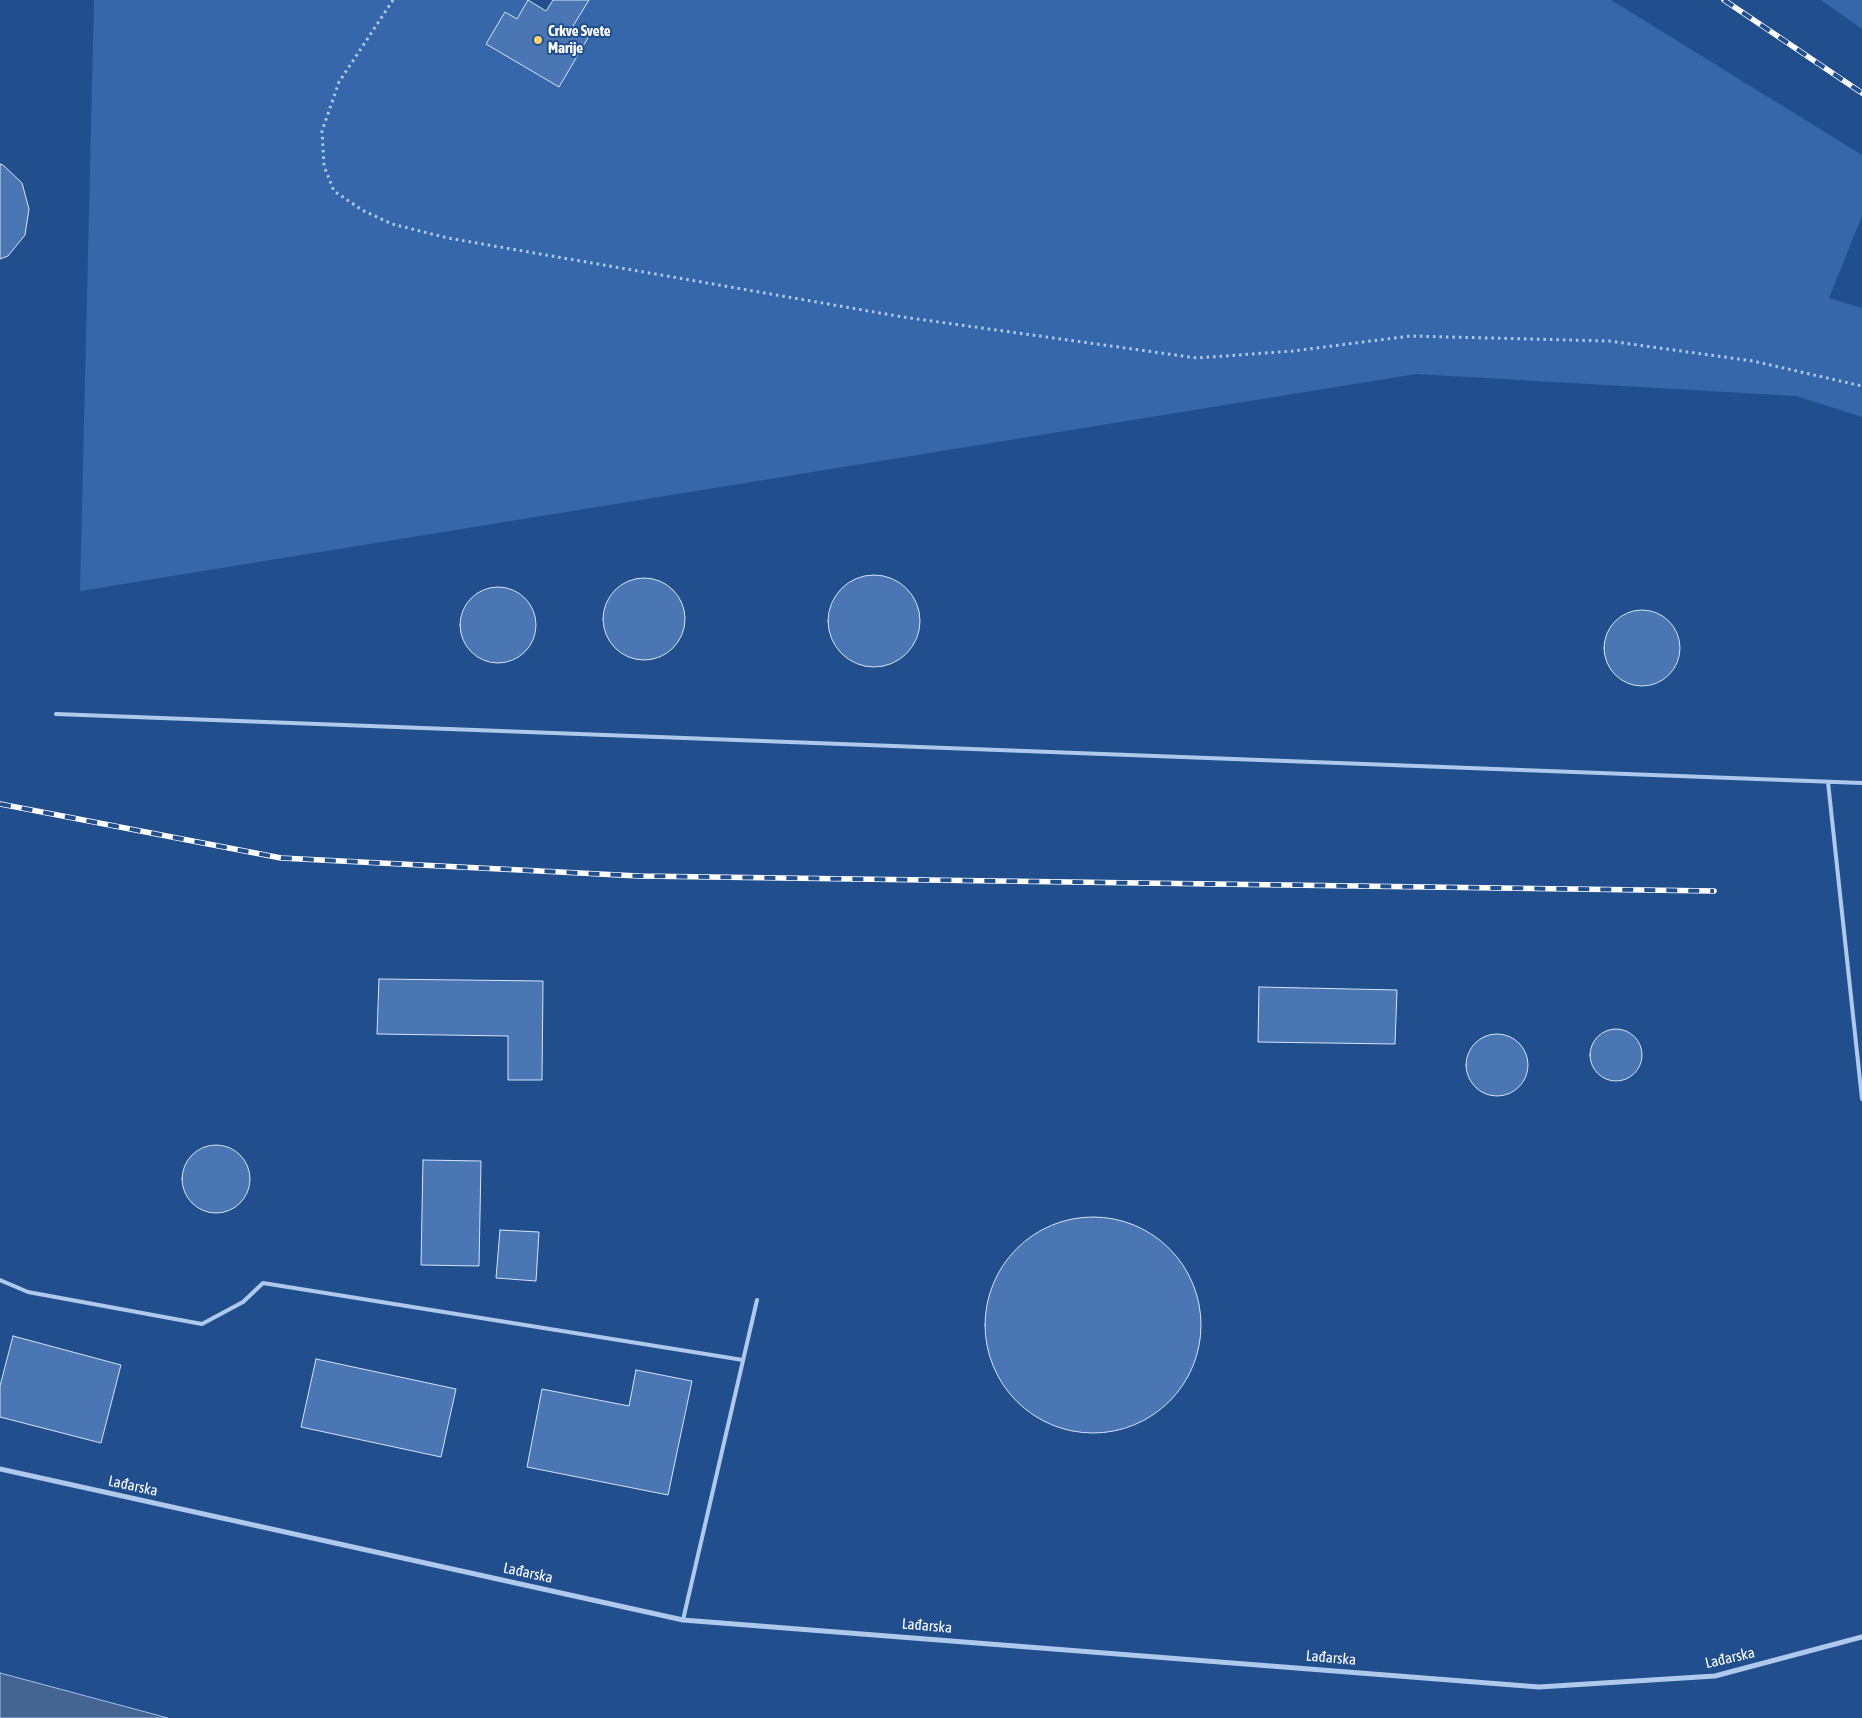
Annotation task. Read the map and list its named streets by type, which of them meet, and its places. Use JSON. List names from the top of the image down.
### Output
{
  "streets": {
    "street": ["Lađarska"]
  },
  "places": ["Crkve Svete Marije"]
}
